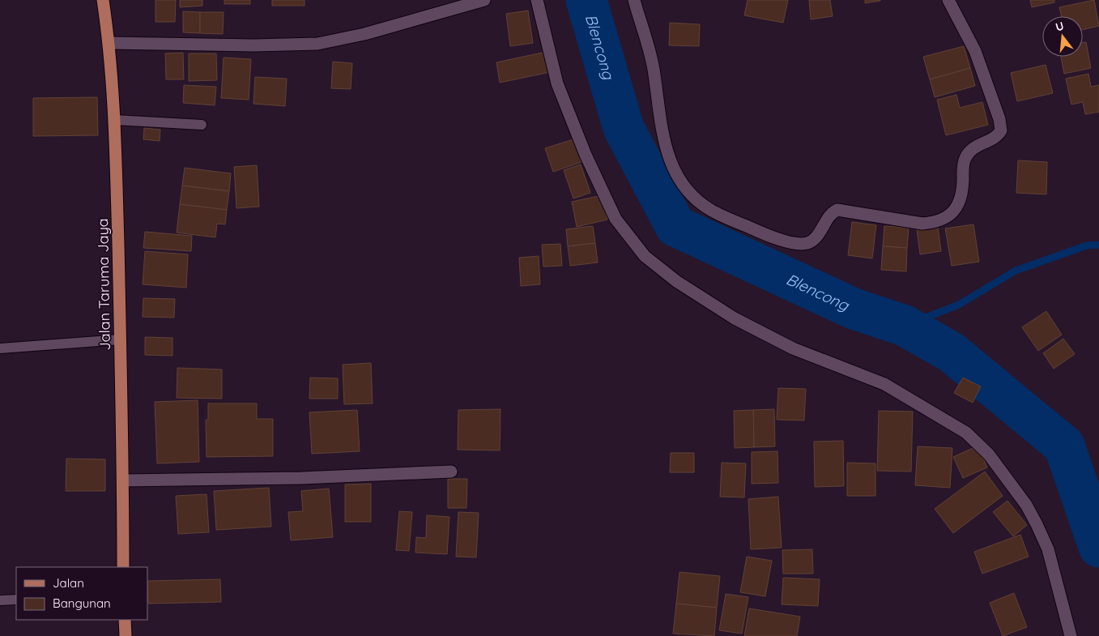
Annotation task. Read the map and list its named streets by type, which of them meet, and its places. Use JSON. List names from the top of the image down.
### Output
{
  "streets": {
    "main road": ["Jalan Taruma Jaya"]
  },
  "water": ["Blencong"],
  "legend": ["Jalan", "Bangunan"],
  "north": "top"
}
